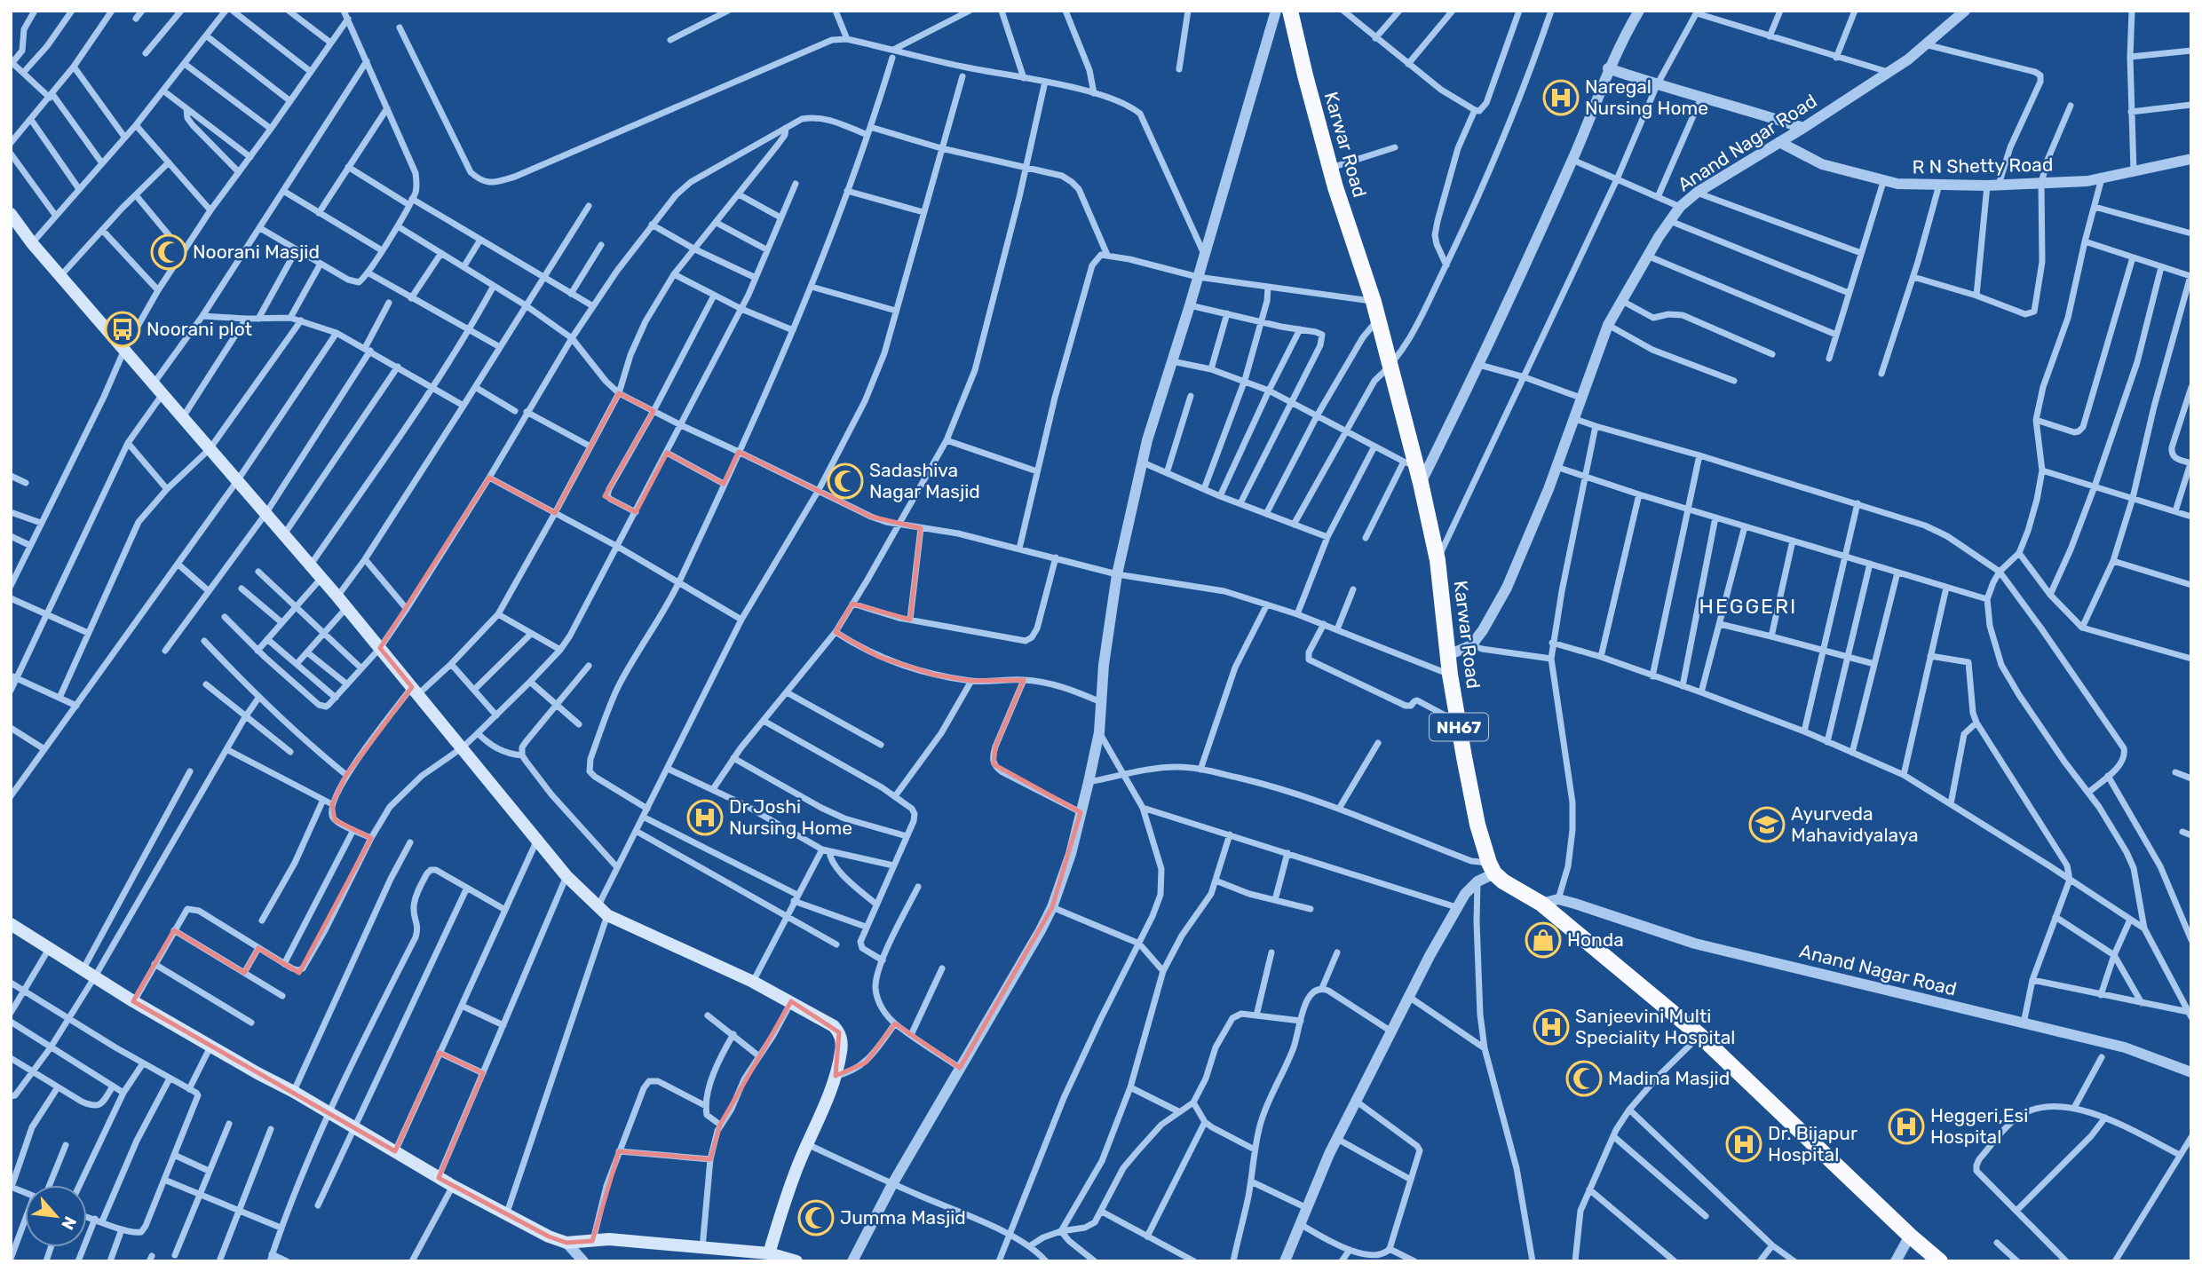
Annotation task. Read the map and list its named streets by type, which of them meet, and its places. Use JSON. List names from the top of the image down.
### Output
{
  "streets": {
    "highway": ["Karwar Road", "NH67"],
    "street": ["Anand Nagar Road", "R N Shetty Road"]
  },
  "crossings": [
    ["Anand Nagar Road", "R N Shetty Road"]
  ],
  "districts": ["HEGGERI"],
  "places": {
    "hospital": [
      "Naregal Nursing Home",
      "Dr Joshi Nursing Home",
      "Sanjeevini Multi Speciality Hospital",
      "Heggeri,Esi Hospital",
      "Dr. Bijapur Hospital"
    ],
    "mosque": [
      "Noorani Masjid",
      "Sadashiva Nagar Masjid",
      "Madina Masjid",
      "Jumma Masjid"
    ],
    "bus stop": ["Noorani plot"],
    "school or university": ["Ayurveda Mahavidyalaya"],
    "shop": ["Honda"]
  },
  "north": "bottom right"
}
